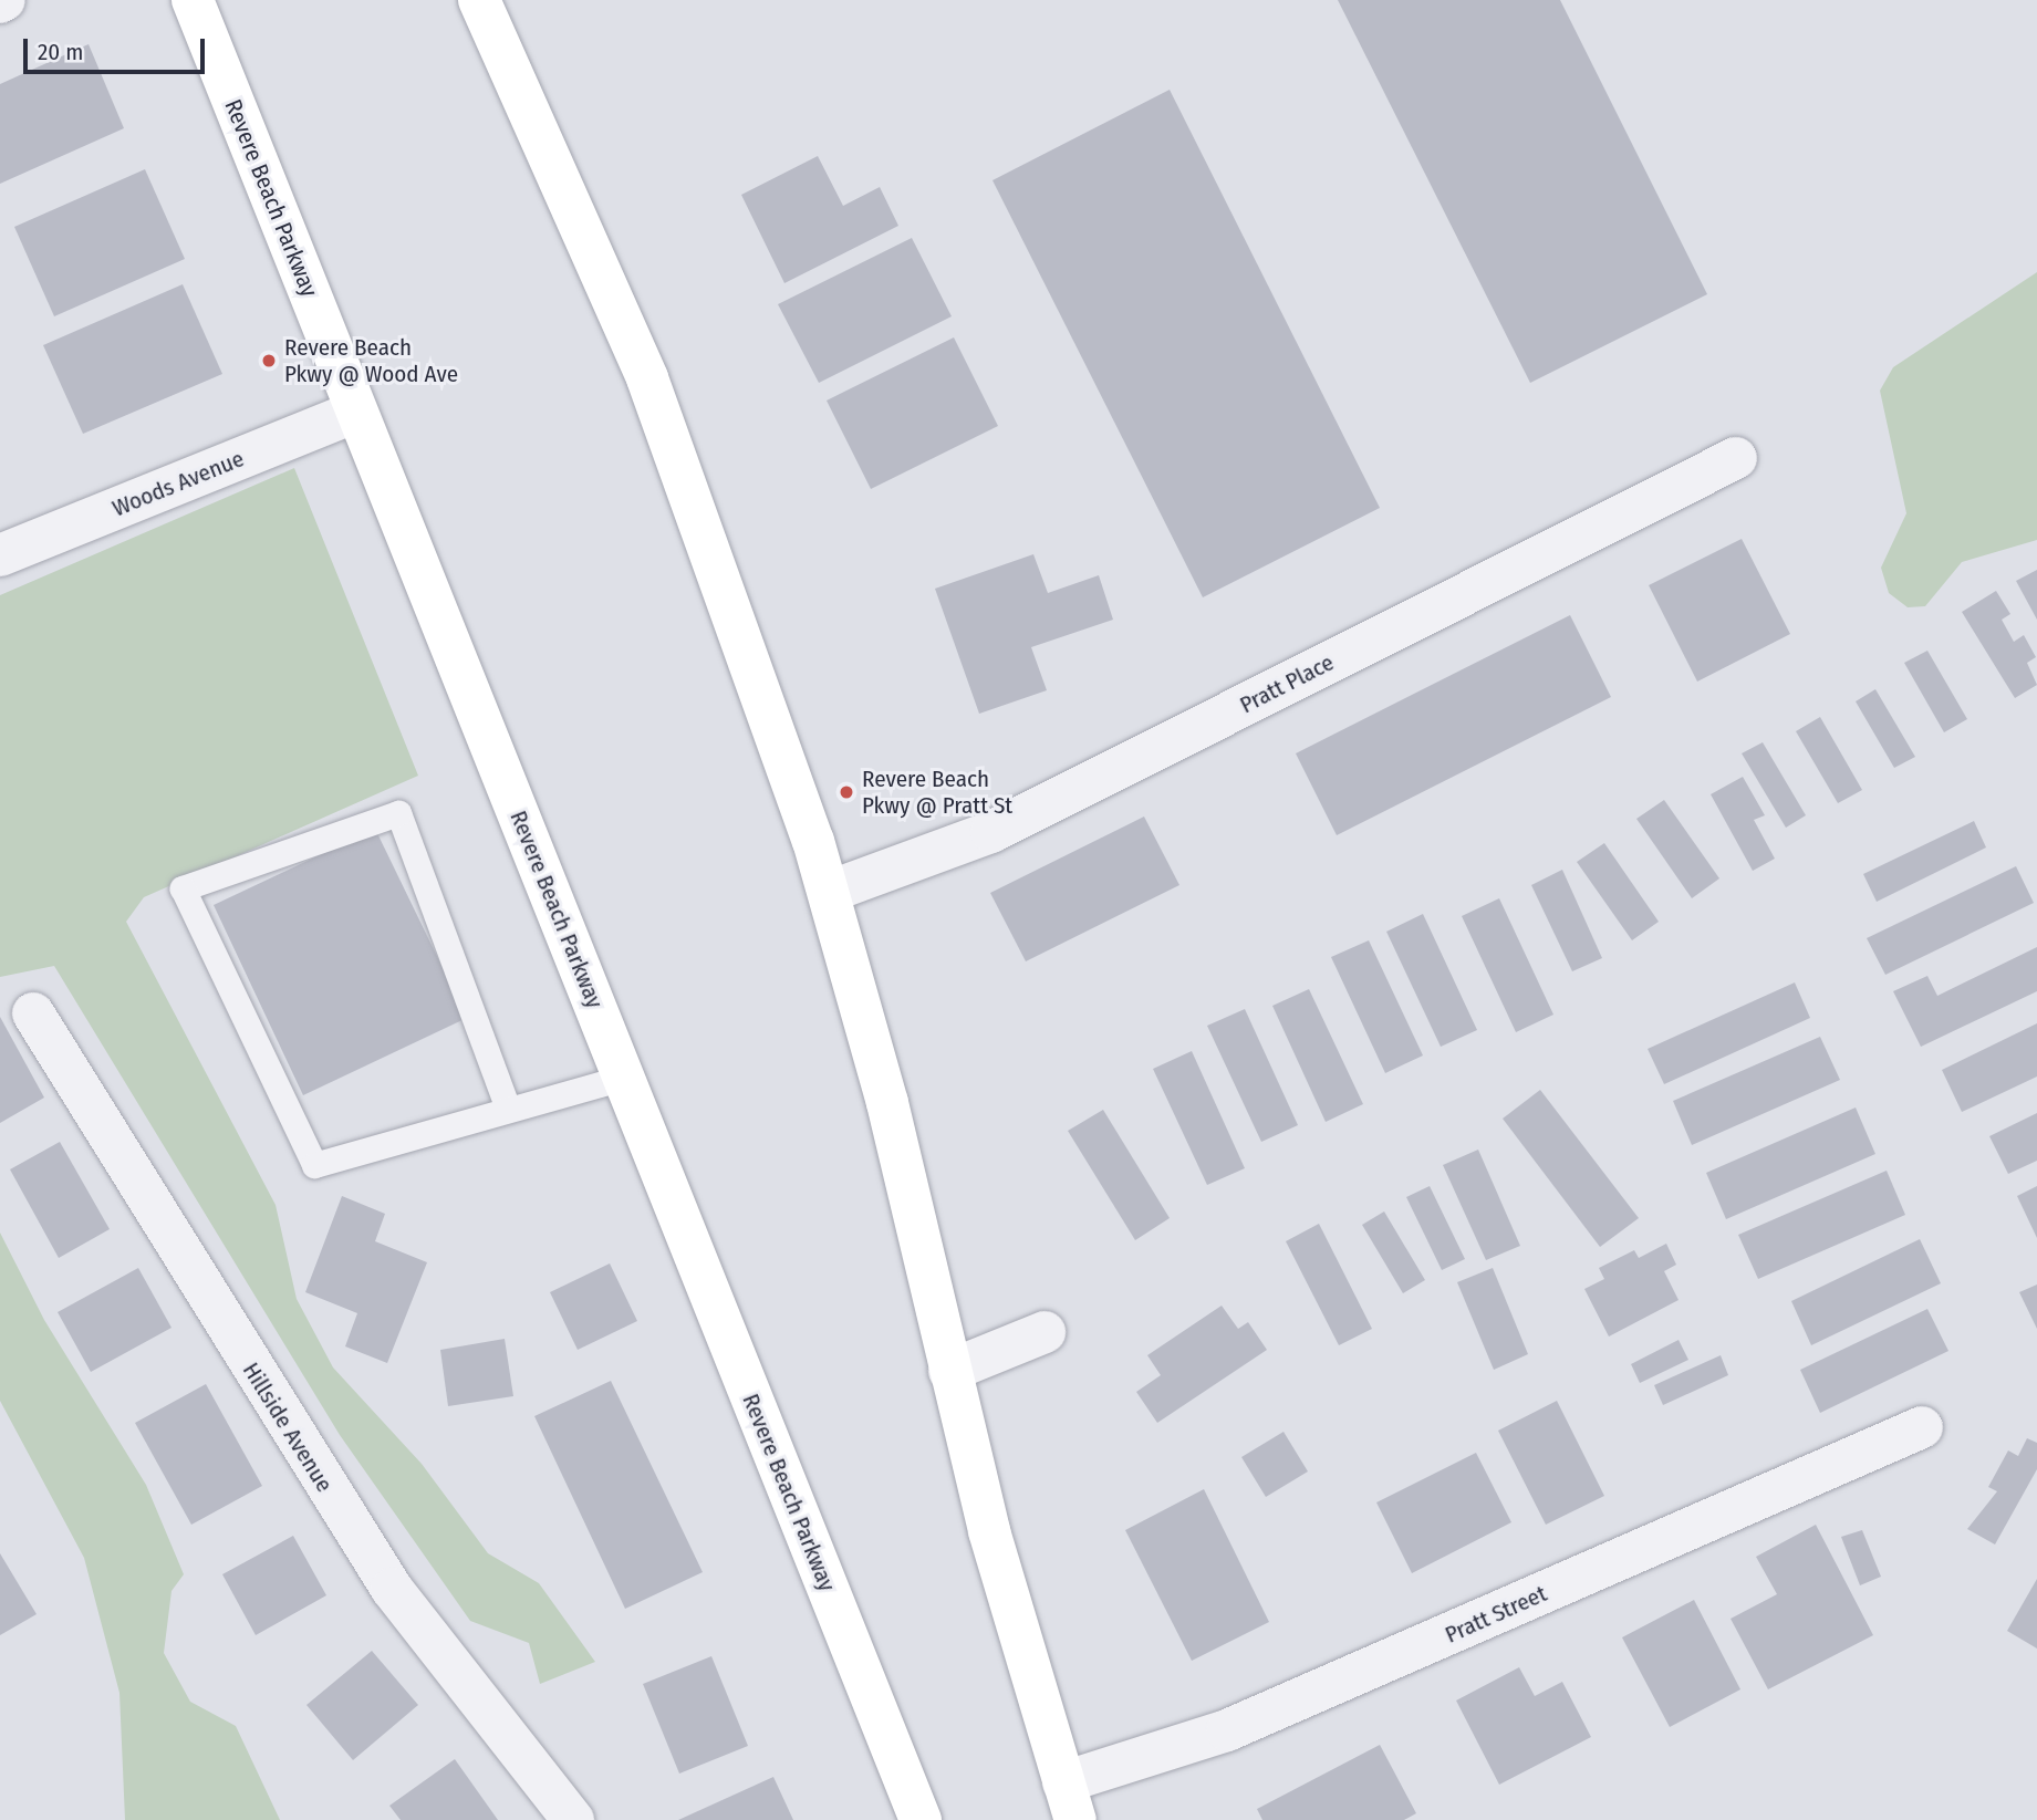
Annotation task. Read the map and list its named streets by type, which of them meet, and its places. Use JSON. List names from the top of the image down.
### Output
{
  "streets": {
    "main road": ["Revere Beach Parkway"],
    "street": [
      "Woods Avenue",
      "Pratt Place",
      "Hillside Avenue",
      "Pratt Street"
    ]
  },
  "crossings": [
    ["Revere Beach Parkway", "Woods Avenue"]
  ],
  "places": ["Revere Beach Pkwy @ Wood Ave", "Revere Beach Pkwy @ Pratt St"],
  "scale_bar": "20 m"
}
